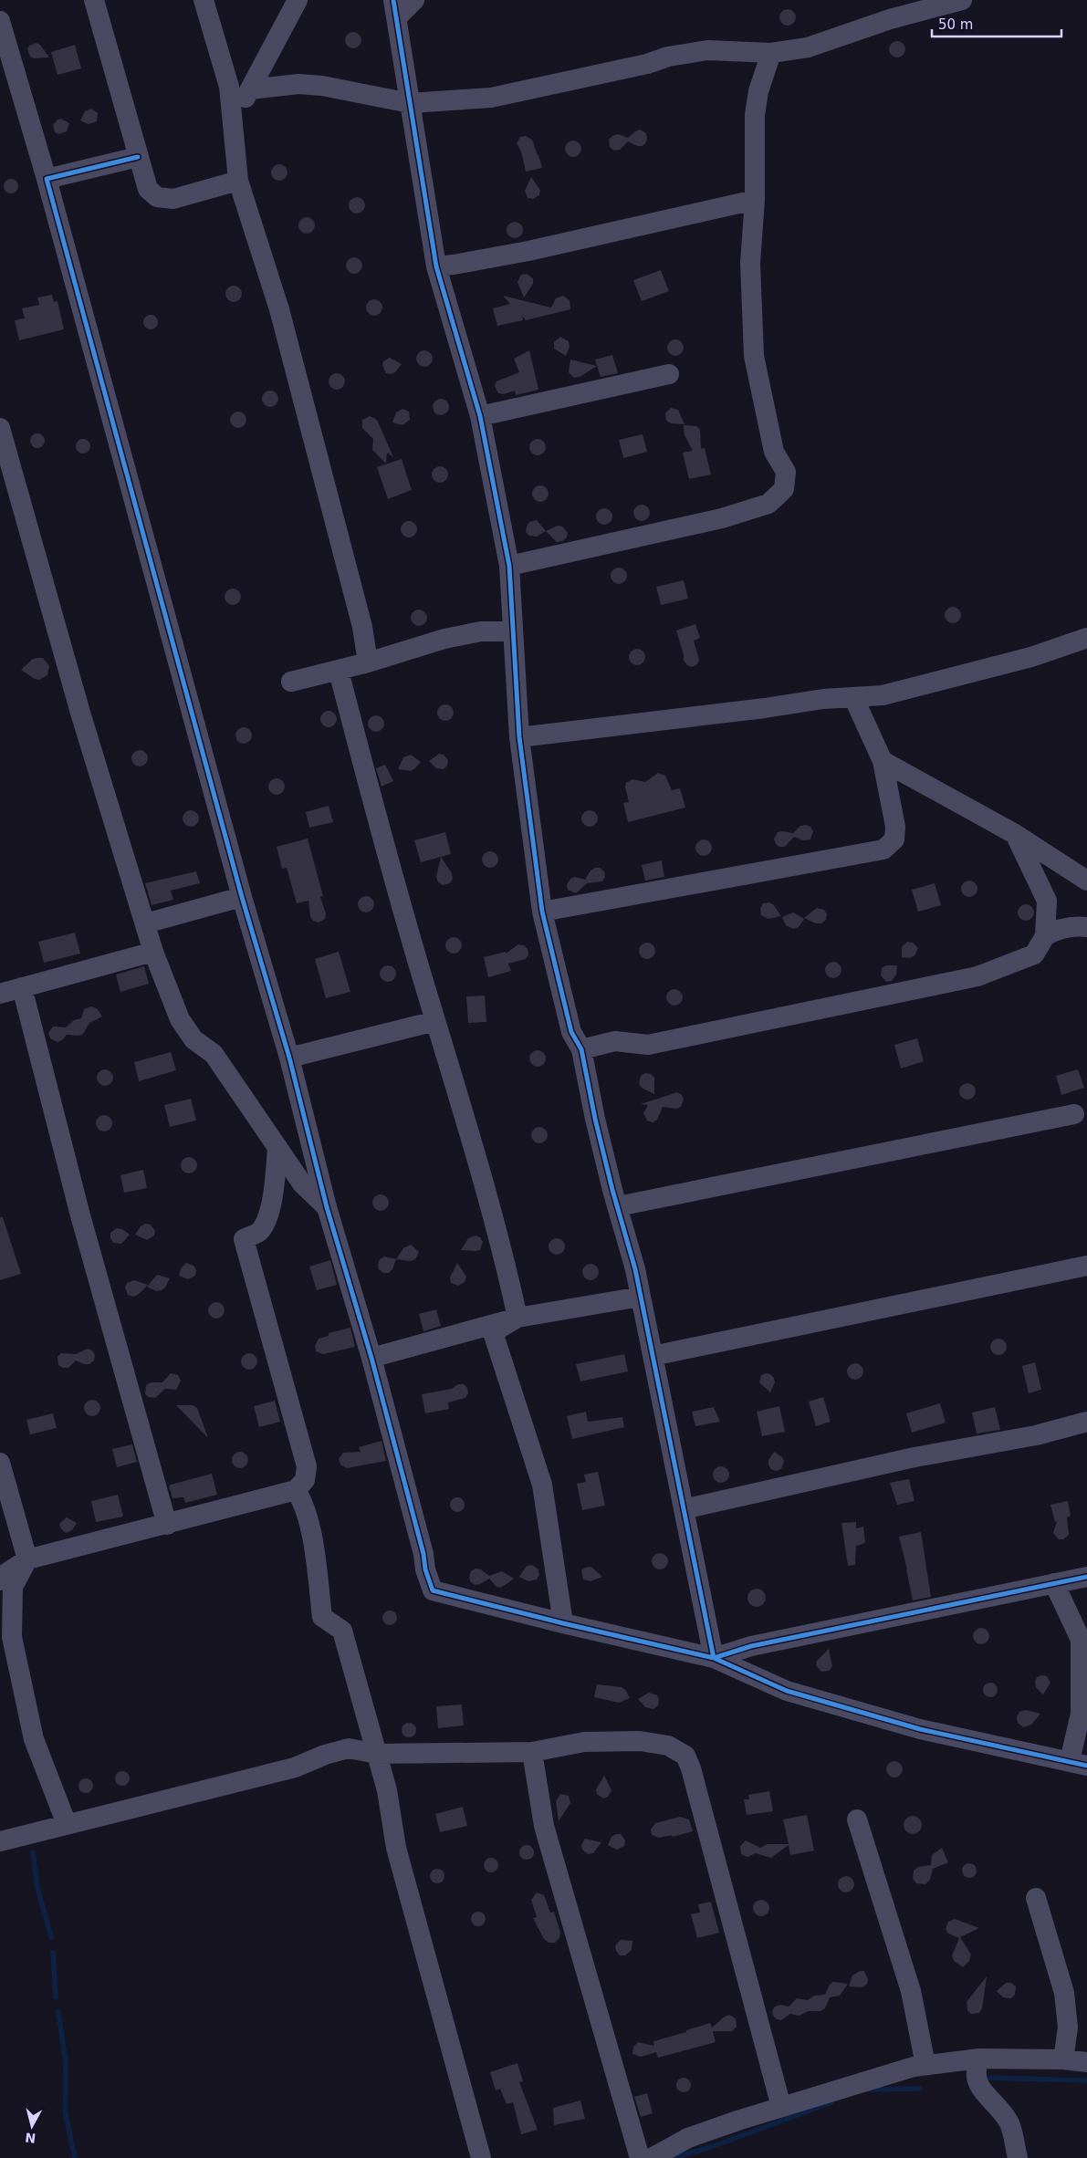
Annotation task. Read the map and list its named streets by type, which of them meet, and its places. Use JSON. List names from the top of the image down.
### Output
{
  "scale_bar": "50 m",
  "north": "bottom"
}
